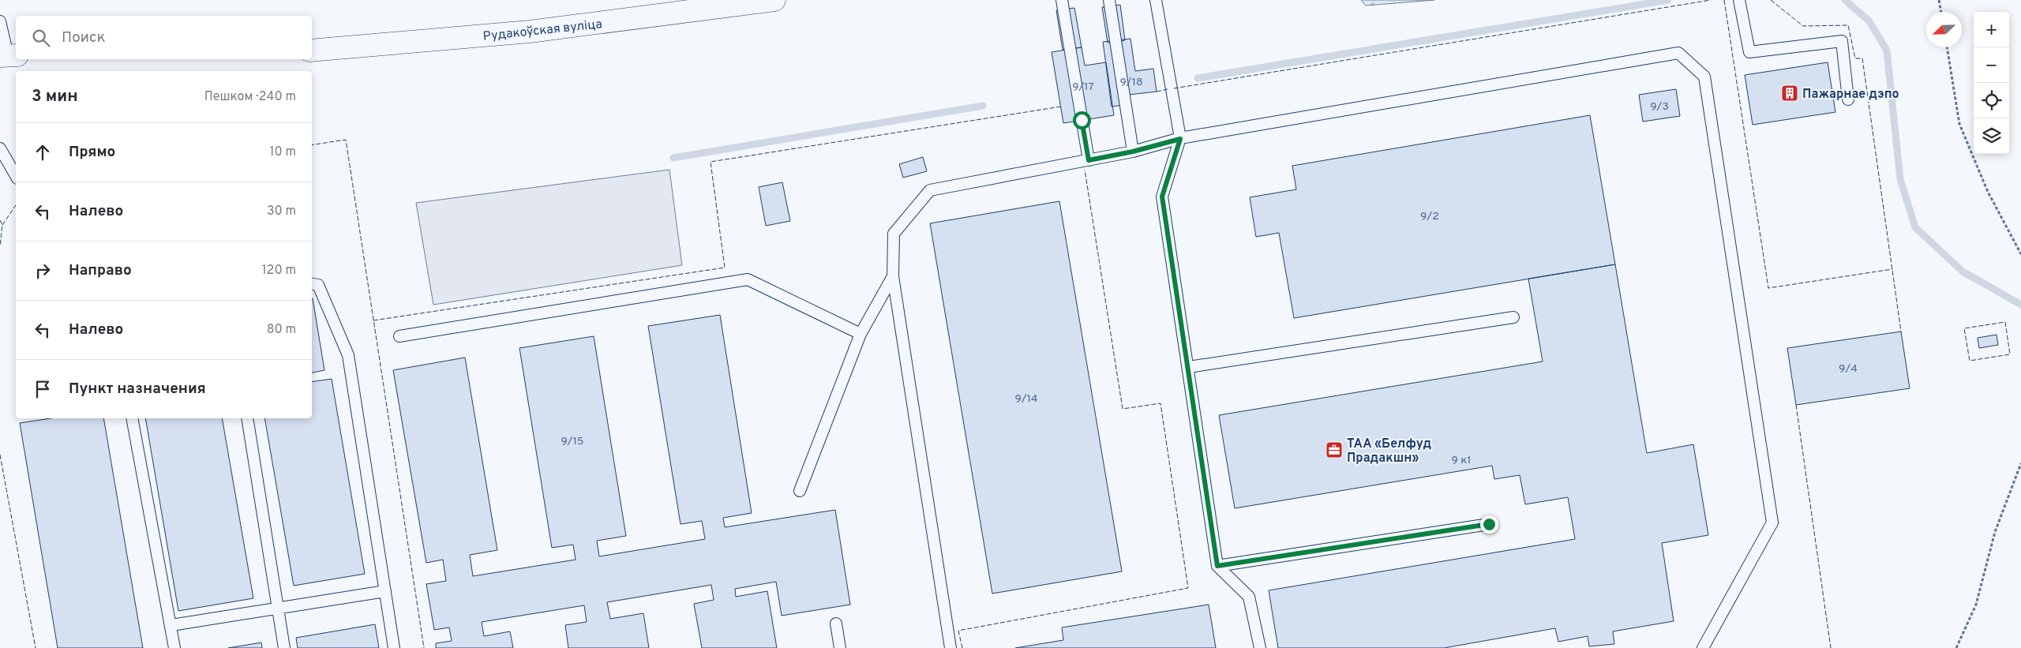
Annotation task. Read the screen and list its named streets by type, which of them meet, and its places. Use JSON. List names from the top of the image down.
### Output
{
  "streets": {
    "street": ["Рудакоўская вуліца"]
  },
  "places": {
    "building": ["Пажарнае дэпо"],
    "office": ["ТАА «Белфуд Прадакшн»"]
  },
  "house_numbers": [
    "9/18",
    "9/17",
    "9/3",
    "9/2",
    "9/4",
    "9/14",
    "9/15",
    "9 к1"
  ],
  "north": "bottom left",
  "page": {
    "map_buttons": ["+", "−"],
    "search": "Поиск",
    "heading": ["3 мин", "Пешком · 240 m"],
    "list": [
      ["Прямо", "10 m"],
      ["Налево", "30 m"],
      ["Направо", "120 m"],
      ["Налево", "80 m"],
      "Пункт назначения"
    ]
  }
}
